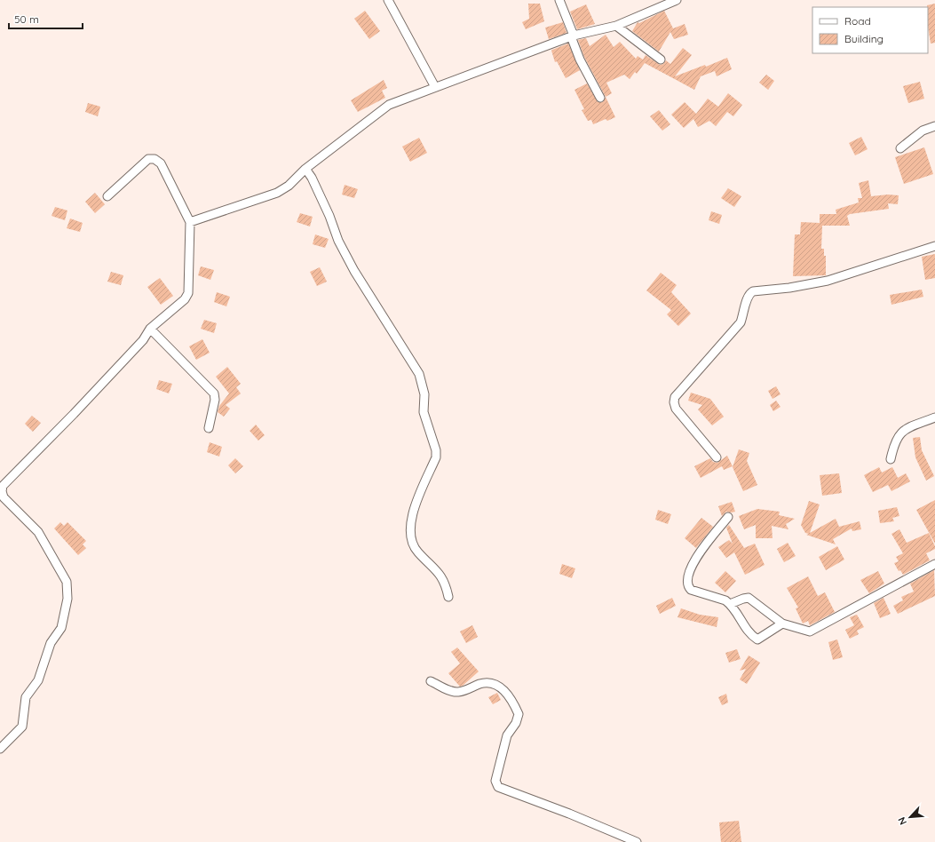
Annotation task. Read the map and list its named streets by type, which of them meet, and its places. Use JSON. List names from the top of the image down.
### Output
{
  "legend": ["Road", "Building"],
  "scale_bar": "50 m",
  "north": "bottom left"
}
